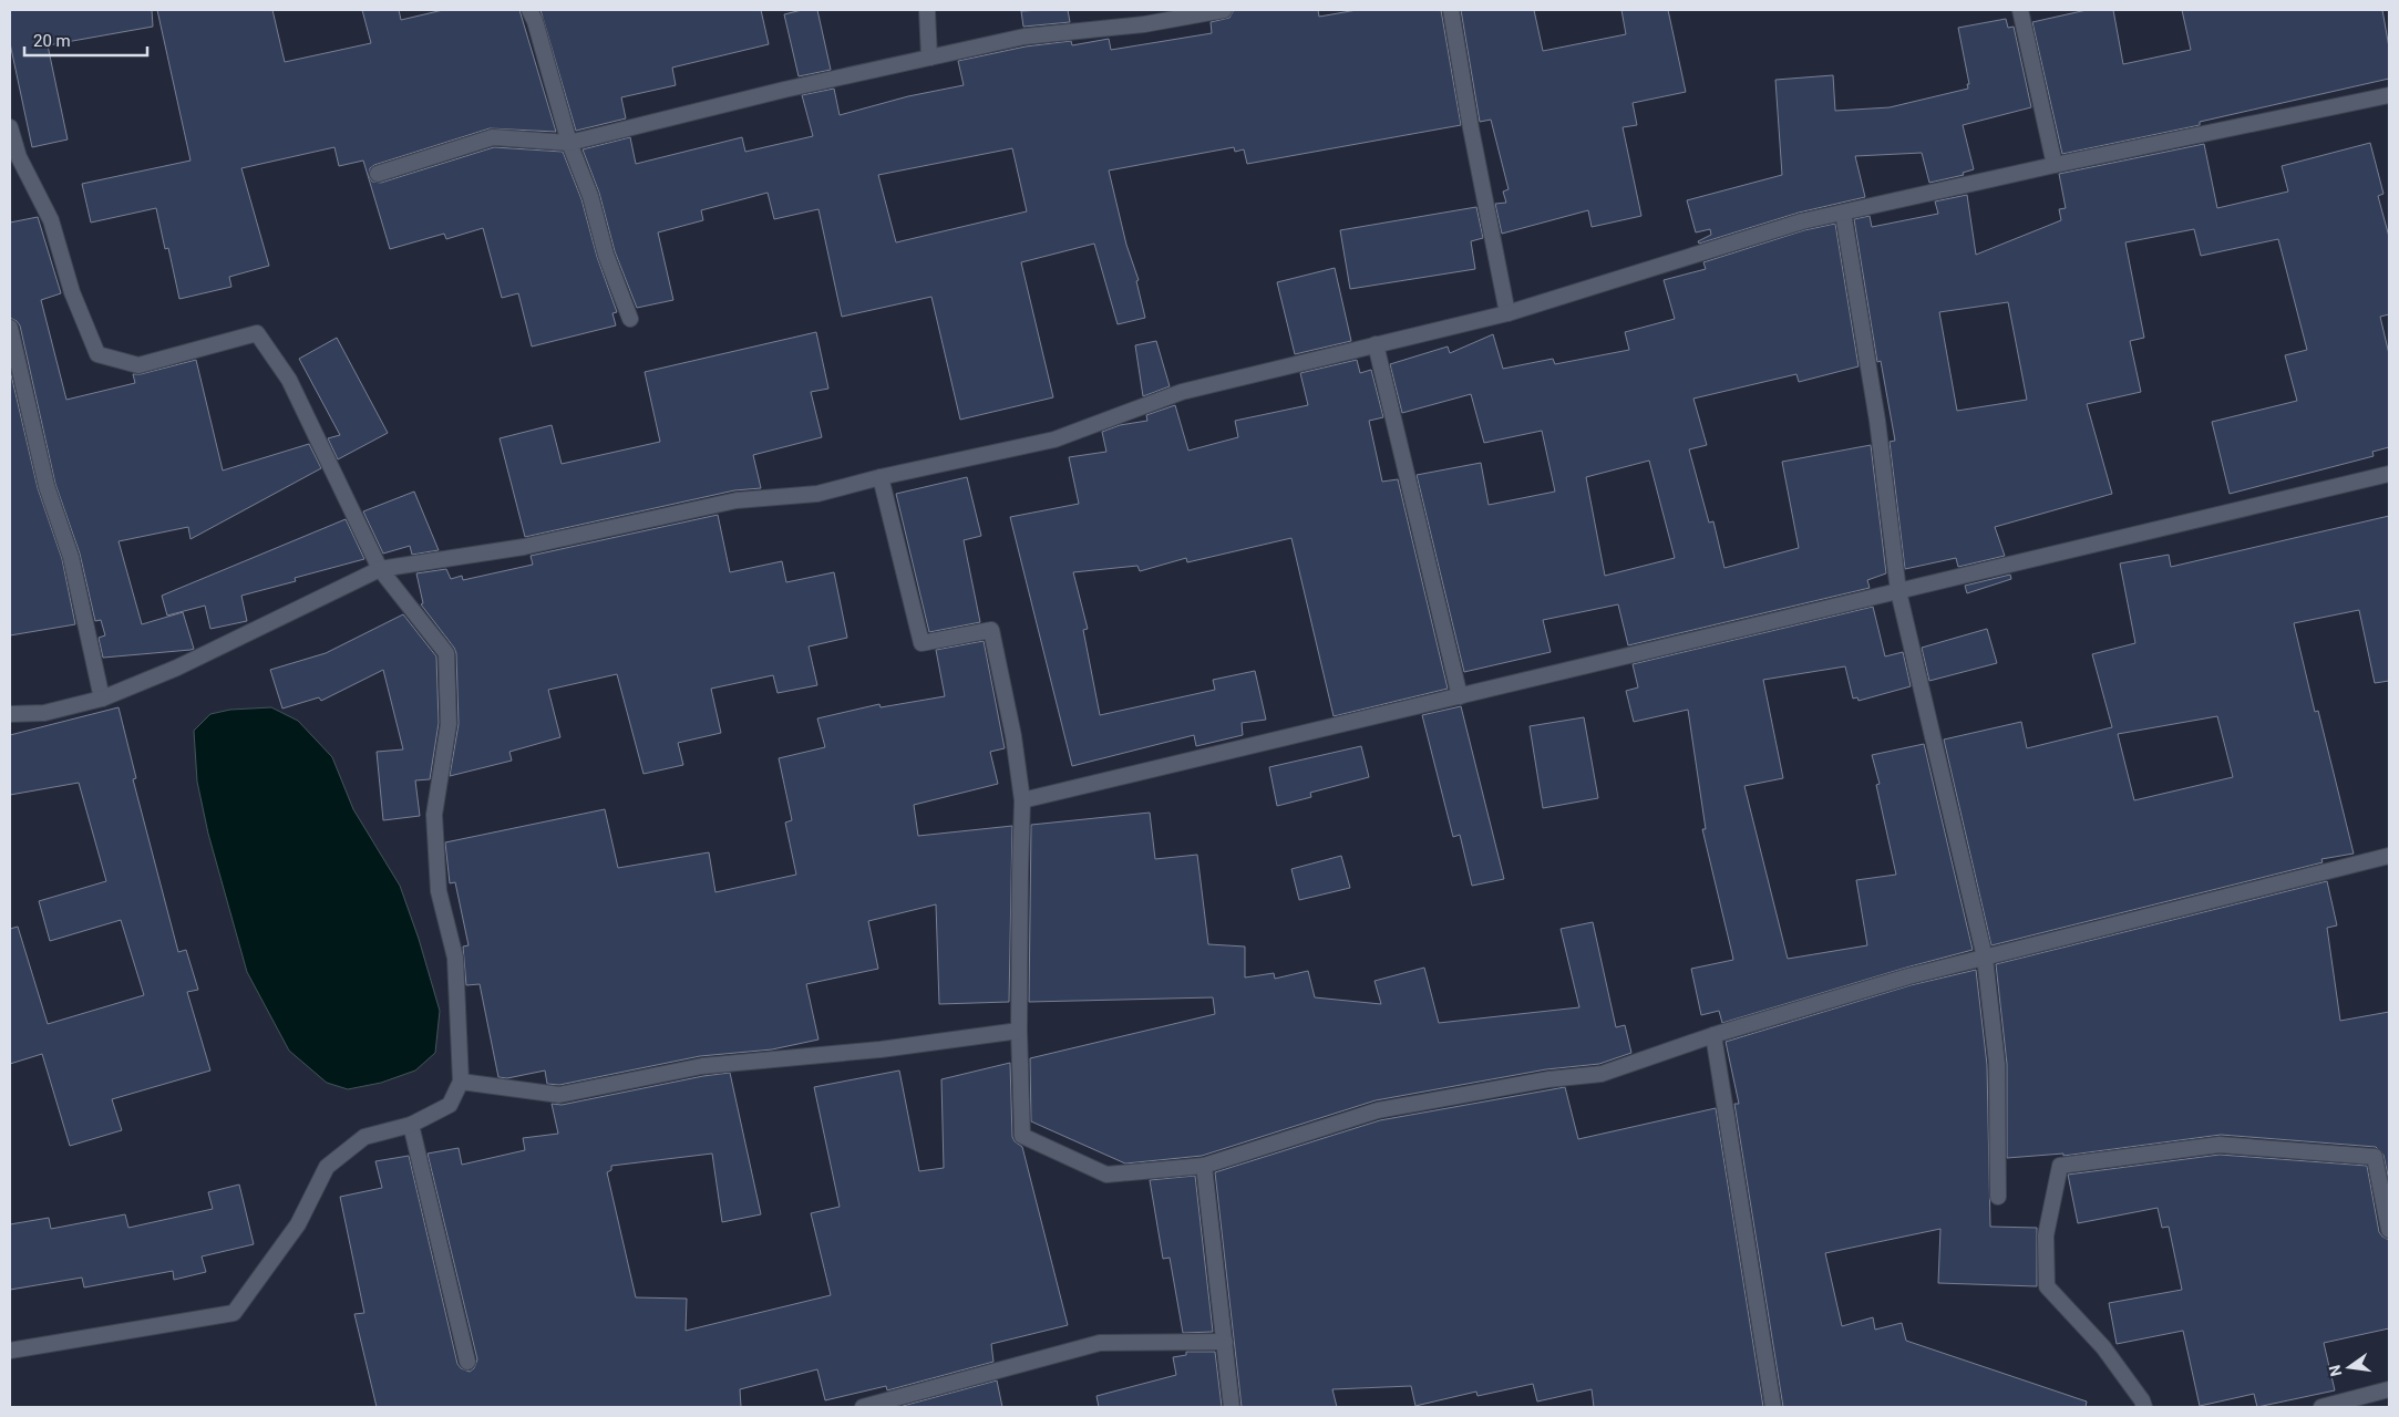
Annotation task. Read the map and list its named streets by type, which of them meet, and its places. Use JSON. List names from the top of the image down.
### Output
{
  "scale_bar": "20 m",
  "north": "left"
}
